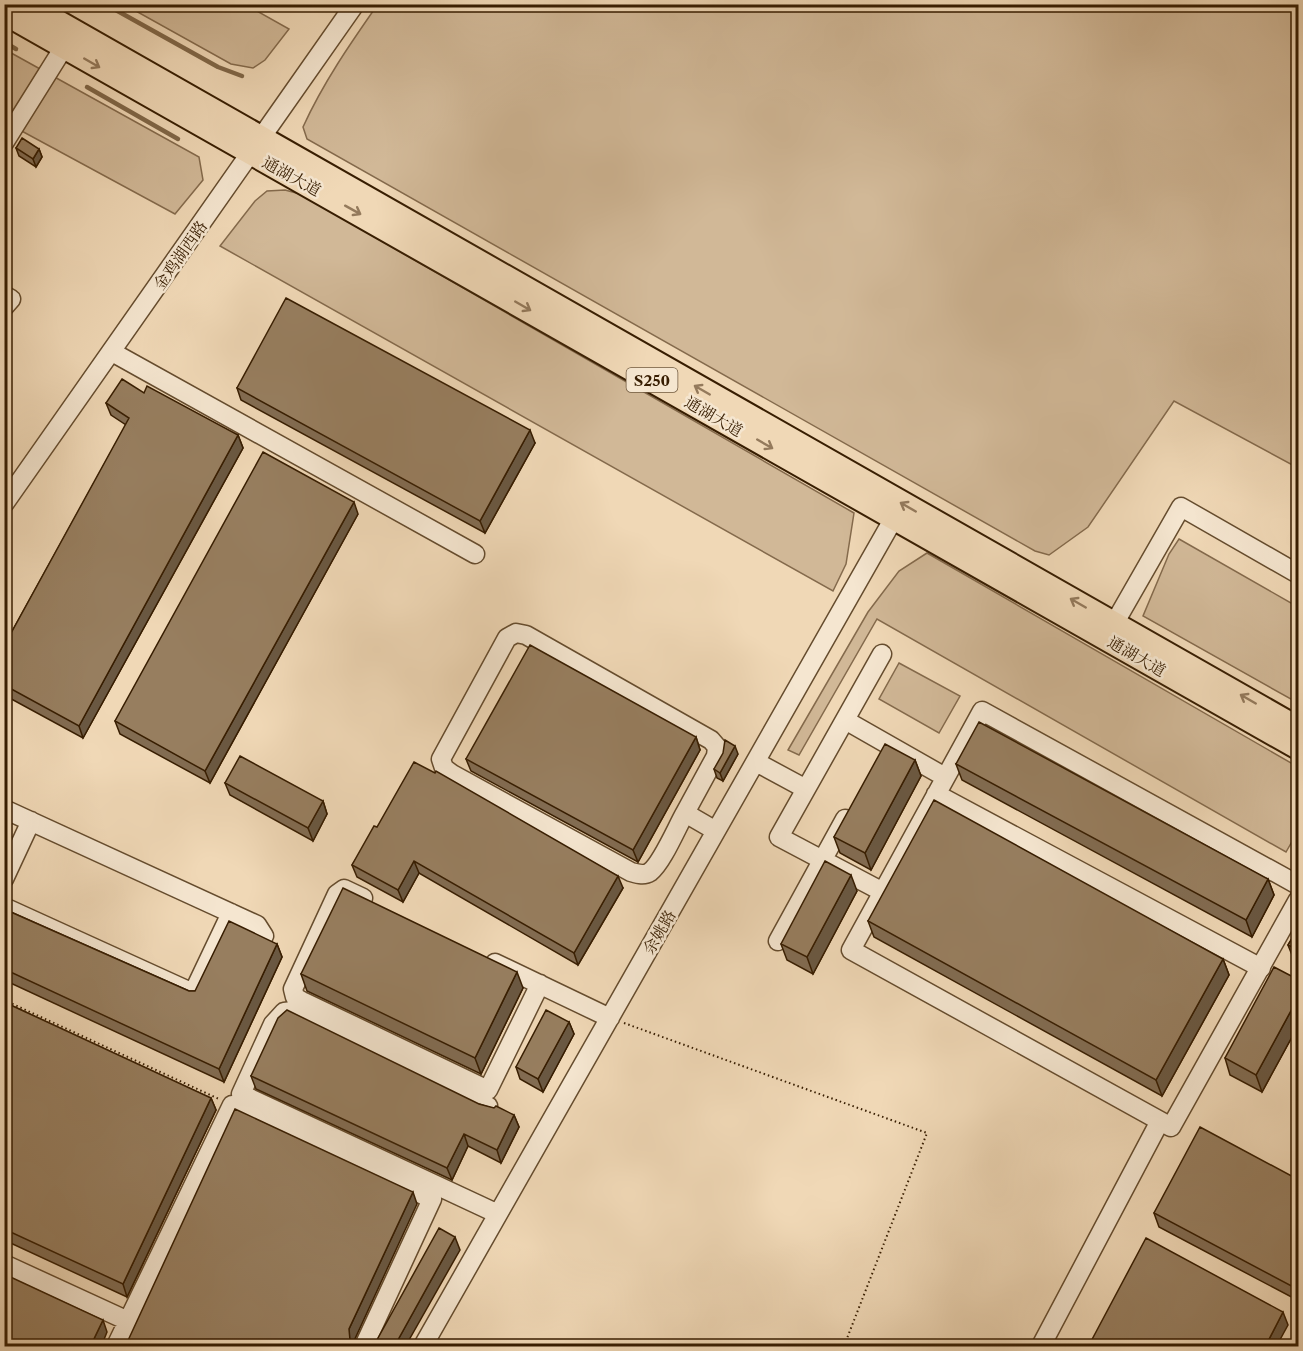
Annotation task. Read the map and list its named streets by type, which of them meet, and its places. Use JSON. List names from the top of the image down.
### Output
{
  "streets": {
    "main road": ["通湖大道", "S250"],
    "street": ["金鸡湖西路", "余姚路"]
  },
  "crossings": [
    ["通湖大道", "金鸡湖西路"],
    ["通湖大道", "余姚路"]
  ]
}
